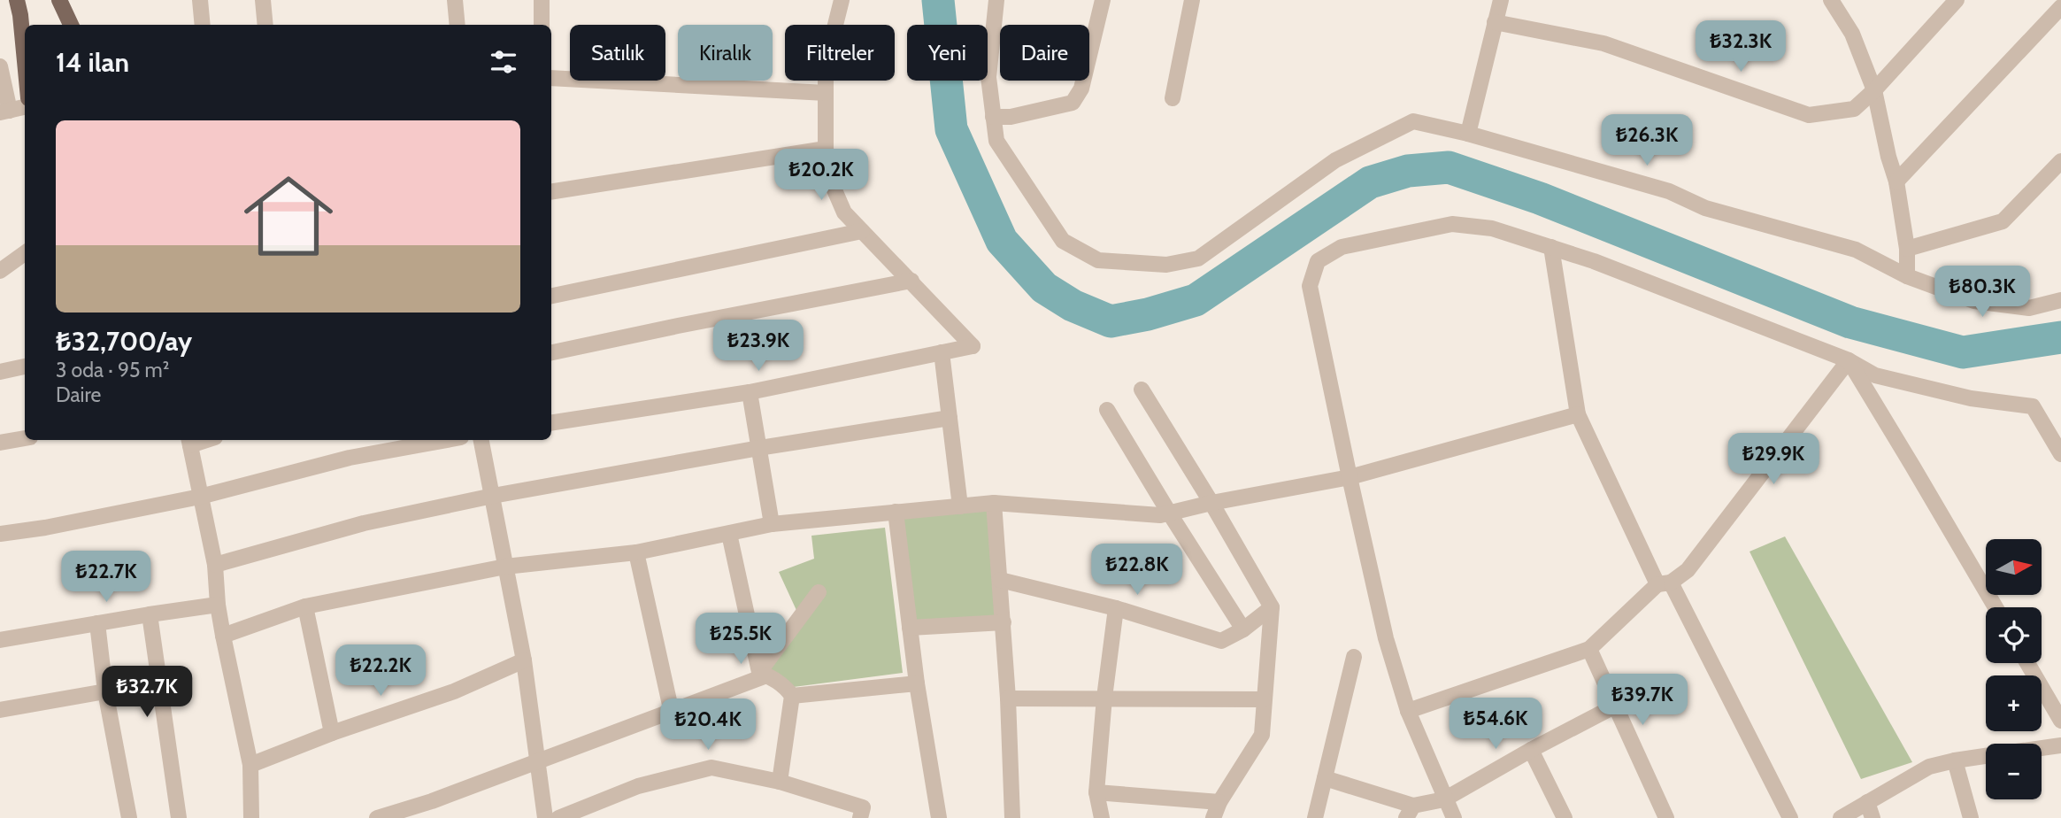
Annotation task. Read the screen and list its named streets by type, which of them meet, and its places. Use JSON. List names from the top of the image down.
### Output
{
  "north": "right",
  "page": {
    "price": [
      "₺32.3K",
      "₺26.3K",
      "₺20.2K",
      "₺80.3K",
      "₺23.9K",
      "₺29.9K",
      "₺22.8K",
      "₺22.7K",
      "₺25.5K",
      "₺22.2K",
      "₺32.7K",
      "₺39.7K",
      "₺54.6K",
      "₺20.4K"
    ],
    "chip": [
      "Satılık",
      "Kiralık",
      "Filtreler",
      "Yeni",
      "Daire"
    ],
    "heading": "14 ilan",
    "list": [
      {
        "name": "₺32,700/ay",
        "note": "3 oda · 95 m² · Daire"
      }
    ],
    "map_buttons": ["+", "−"]
  }
}
